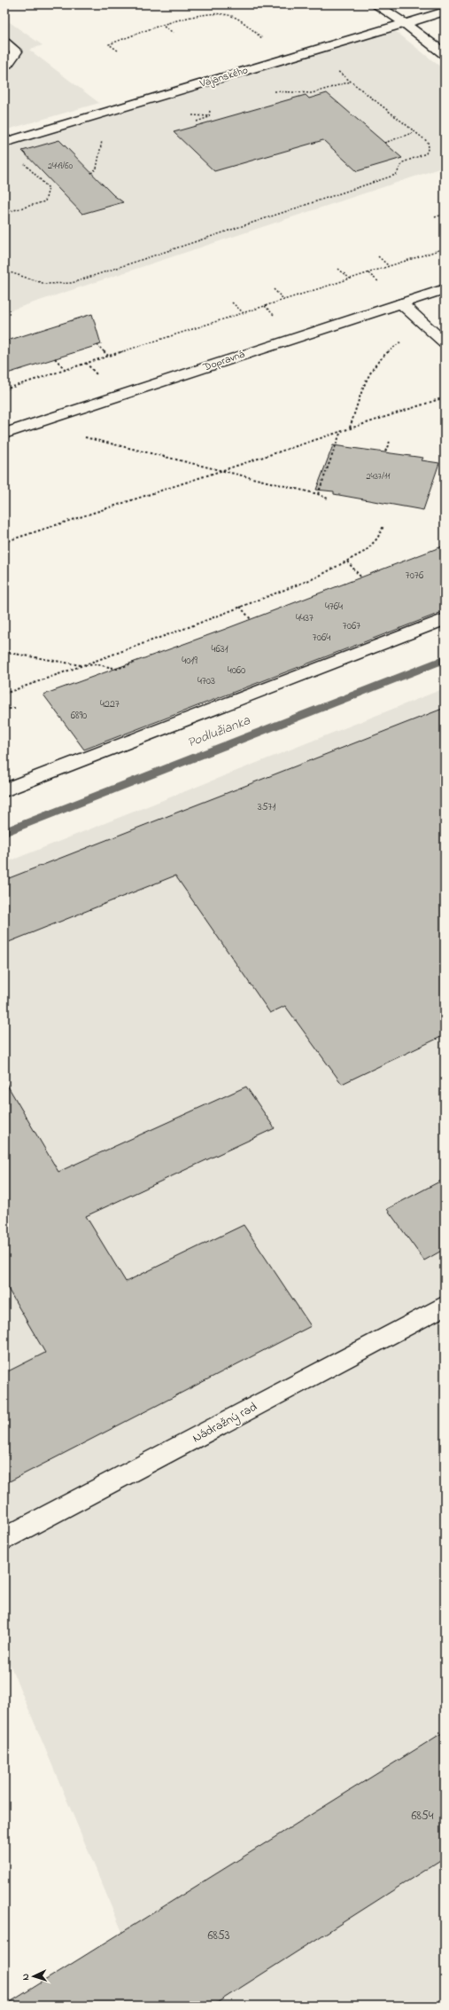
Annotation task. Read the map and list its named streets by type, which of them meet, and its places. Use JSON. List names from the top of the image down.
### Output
{
  "streets": {
    "street": ["Vajanského", "Dopravná", "Nádražný rad"]
  },
  "water": ["Podlužianka"],
  "house_numbers": [
    "2449/60",
    "2437/11",
    "7076",
    "4764",
    "4437",
    "7067",
    "7064",
    "4631",
    "4019",
    "4060",
    "4703",
    "4227",
    "6890",
    "3571",
    "6854",
    "6853"
  ],
  "north": "left"
}
